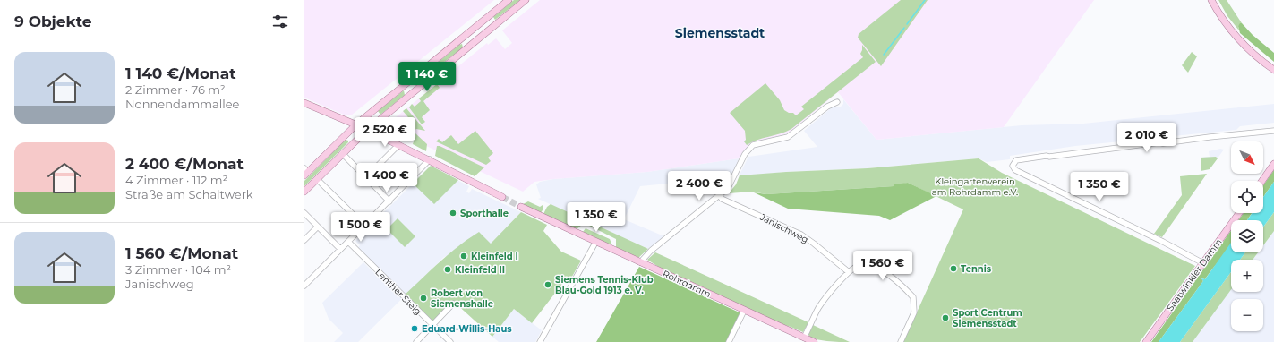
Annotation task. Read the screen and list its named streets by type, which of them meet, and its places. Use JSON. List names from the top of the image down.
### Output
{
  "streets": {
    "main road": ["Saatwinkler Damm", "Rohrdamm"],
    "street": ["Janischweg", "Lenther Steig"]
  },
  "districts": ["Siemensstadt"],
  "parks": ["Kleingartenverein am Rohrdamm e.V."],
  "places": [
    "Sporthalle",
    "Kleinfeld I",
    "Tennis",
    "Kleinfeld II",
    "Siemens Tennis-Klub Blau-Gold 1913 e. V.",
    "Robert von Siemenshalle",
    "Sport Centrum Siemensstadt",
    "Eduard-Willis-Haus"
  ],
  "north": "bottom right",
  "page": {
    "heading": "9 Objekte",
    "list": [
      {
        "name": "1 140 €/Monat",
        "note": "2 Zimmer · 76 m² · Nonnendammallee"
      },
      {
        "name": "2 400 €/Monat",
        "note": "4 Zimmer · 112 m² · Straße am Schaltwerk"
      },
      {
        "name": "1 560 €/Monat",
        "note": "3 Zimmer · 104 m² · Janischweg"
      }
    ],
    "price": [
      "1 140 €",
      "2 520 €",
      "2 010 €",
      "1 400 €",
      "2 400 €",
      "1 350 €",
      "1 350 €",
      "1 500 €",
      "1 560 €"
    ],
    "map_buttons": ["+", "−"]
  }
}
